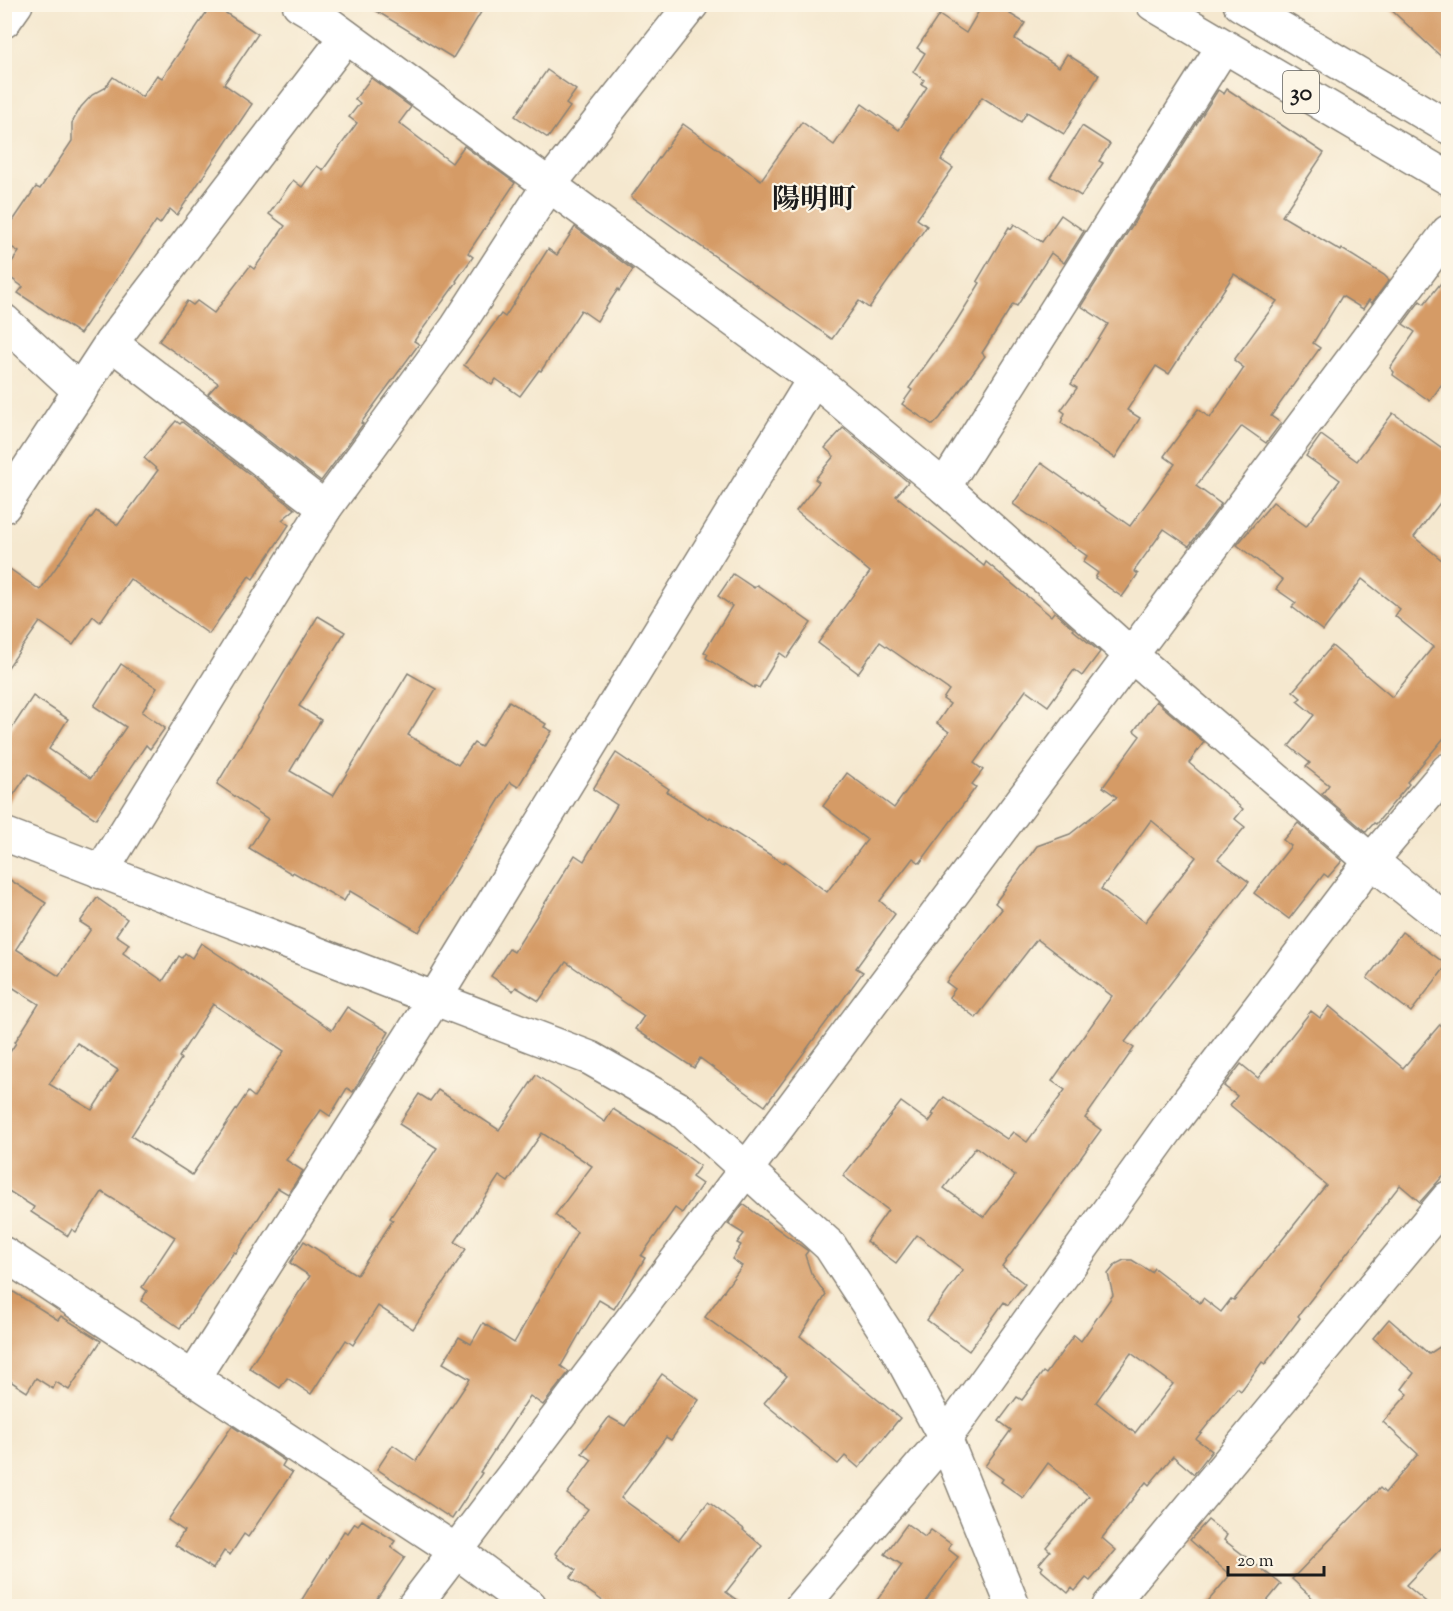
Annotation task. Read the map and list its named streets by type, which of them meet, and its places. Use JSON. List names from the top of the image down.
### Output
{
  "streets": {
    "street": ["30"]
  },
  "districts": ["陽明町"],
  "scale_bar": "20 m"
}
